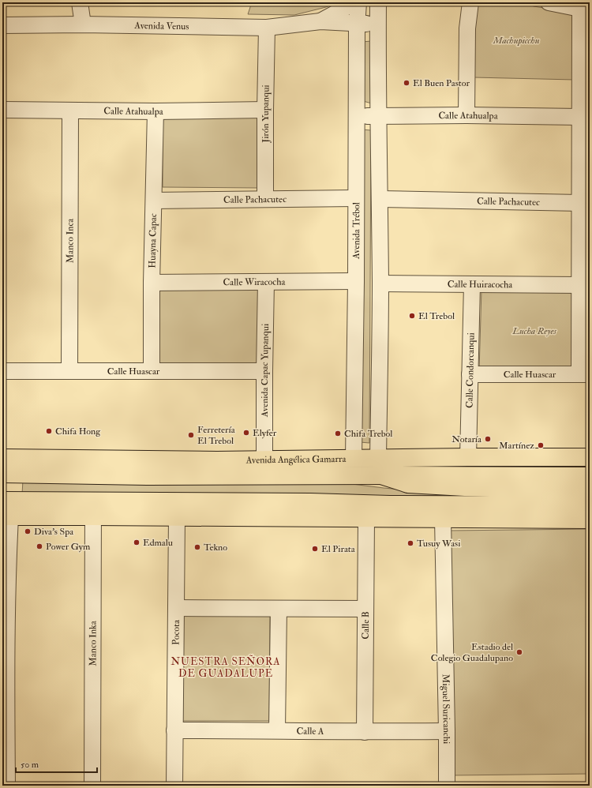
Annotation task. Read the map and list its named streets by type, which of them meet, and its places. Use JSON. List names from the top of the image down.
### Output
{
  "streets": {
    "main road": ["Avenida Angélica Gamarra"],
    "street": [
      "Avenida Venus",
      "Calle Atahualpa",
      "Jirón Yupanqui",
      "Calle Pachacutec",
      "Avenida Trébol",
      "Manco Inca",
      "Huayna Capac",
      "Calle Wiracocha",
      "Calle Huiracocha",
      "Avenida Capac Yupanqui",
      "Calle Condorcanqui",
      "Calle Huascar",
      "Calle B",
      "Pocota",
      "Manco Inka",
      "Miguel Suricanchi",
      "Calle A"
    ]
  },
  "crossings": [
    ["Avenida Venus", "Jirón Yupanqui"],
    ["Avenida Venus", "Avenida Trébol"],
    ["Calle Atahualpa", "Jirón Yupanqui"],
    ["Calle Atahualpa", "Avenida Trébol"],
    ["Calle Atahualpa", "Manco Inca"],
    ["Calle Atahualpa", "Huayna Capac"],
    ["Jirón Yupanqui", "Calle Pachacutec"],
    ["Calle Pachacutec", "Avenida Trébol"],
    ["Calle Pachacutec", "Huayna Capac"],
    ["Avenida Trébol", "Calle Wiracocha"],
    ["Avenida Trébol", "Avenida Angélica Gamarra"],
    ["Manco Inca", "Calle Huascar"],
    ["Huayna Capac", "Calle Wiracocha"],
    ["Huayna Capac", "Calle Huascar"],
    ["Calle Wiracocha", "Avenida Capac Yupanqui"],
    ["Calle Huiracocha", "Calle Condorcanqui"],
    ["Avenida Capac Yupanqui", "Calle Huascar"],
    ["Avenida Capac Yupanqui", "Avenida Angélica Gamarra"],
    ["Calle Condorcanqui", "Calle Huascar"],
    ["Calle Condorcanqui", "Avenida Angélica Gamarra"],
    ["Calle B", "Calle A"],
    ["Pocota", "Calle A"],
    ["Miguel Suricanchi", "Calle A"]
  ],
  "districts": ["NUESTRA SEÑORA DE GUADALUPE"],
  "parks": ["Machupicchu", "Lucha Reyes"],
  "places": [
    "El Buen Pastor",
    "El Trebol",
    "Chifa Hong",
    "Elyfer",
    "Chifa Trebol",
    "Ferretería El Trebol",
    "Notaría",
    "Martínez",
    "Diva's Spa",
    "Edmalu",
    "Tusuy Wasi",
    "Power Gym",
    "Tekno",
    "El Pirata",
    "Estadio del Colegio Guadalupano"
  ],
  "scale_bar": "50 m"
}
